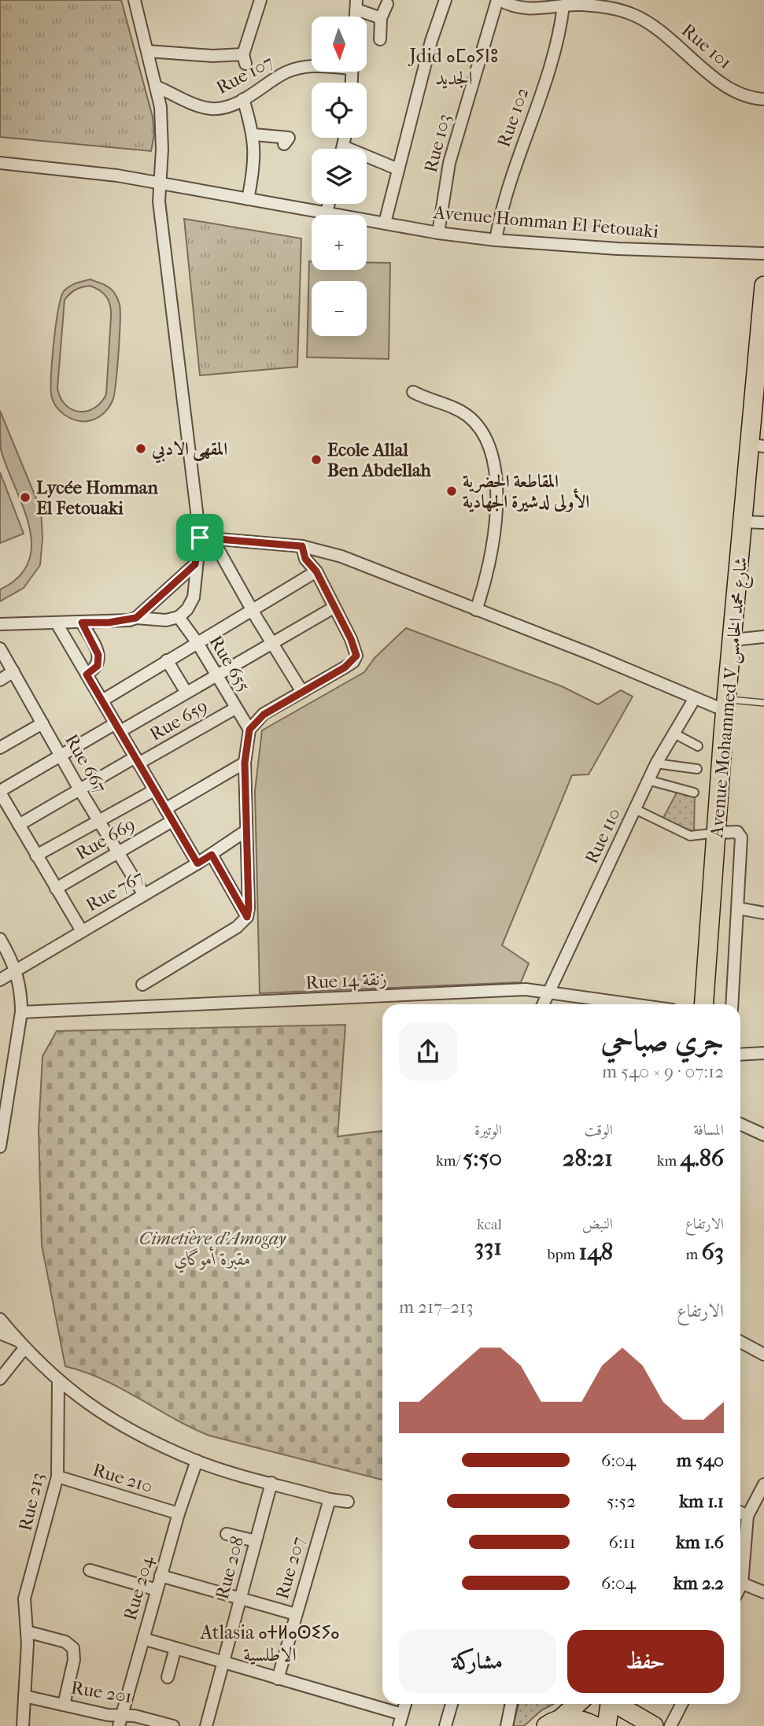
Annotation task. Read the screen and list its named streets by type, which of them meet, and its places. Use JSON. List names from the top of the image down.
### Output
{
  "streets": {
    "main road": ["Avenue Mohammed V شارع محمد الخامس"],
    "street": [
      "Rue 101",
      "Rue 107",
      "Rue 102",
      "Rue 103",
      "Avenue Homman El Fetouaki",
      "Rue 655",
      "Rue 659",
      "Rue 667",
      "Rue 110",
      "Rue 669",
      "Rue 767",
      "Rue 14 زنقة",
      "Rue 210",
      "Rue 213",
      "Rue 208",
      "Rue 207",
      "Rue 204",
      "Rue 201"
    ]
  },
  "crossings": [
    ["Rue 101", "Rue 102"],
    ["Rue 101", "Rue 103"],
    ["Rue 102", "Avenue Homman El Fetouaki"],
    ["Rue 103", "Avenue Homman El Fetouaki"],
    ["Rue 655", "Rue 659"],
    ["Rue 659", "Rue 667"],
    ["Rue 667", "Rue 669"],
    ["Rue 667", "Rue 767"],
    ["Rue 110", "Rue 14 زنقة"],
    ["Rue 210", "Rue 213"],
    ["Rue 210", "Rue 204"],
    ["Rue 213", "Rue 201"],
    ["Rue 204", "Rue 201"]
  ],
  "districts": ["Jdid ⴰⵎⴰⵢⵏⵓ الجديد", "Atlasia ⴰⵜⵍⴰⵙⵉⵢⴰ الاطلسية"],
  "parks": ["Cimetière d'Amogay مقبرة أموگاي"],
  "places": [
    "المقهى الادبي",
    "Ecole Allal Ben Abdellah",
    "المقاطعة الحضرية الأولى لدشيرة الجهادية",
    "Lycée Homman El Fetouaki"
  ],
  "north": "bottom",
  "page": {
    "map_buttons": ["+", "−"],
    "heading": ["جري صباحي", "07:12 · 9 × 540 m"],
    "stats": [
      ["المسافة", "4.86 km"],
      ["الوقت", "28:21"],
      ["الوتيرة", "5:50 /km"],
      ["الارتفاع", "63 m"],
      ["النبض", "148 bpm"],
      ["kcal", "331"]
    ],
    "chart": ["الارتفاع", "213–217 m"],
    "list": [
      {
        "name": "540 m",
        "note": "6:04"
      },
      {
        "name": "1.1 km",
        "note": "5:52"
      },
      {
        "name": "1.6 km",
        "note": "6:11"
      },
      {
        "name": "2.2 km",
        "note": "6:04"
      }
    ],
    "buttons": ["حفظ", "مشاركة"]
  }
}
